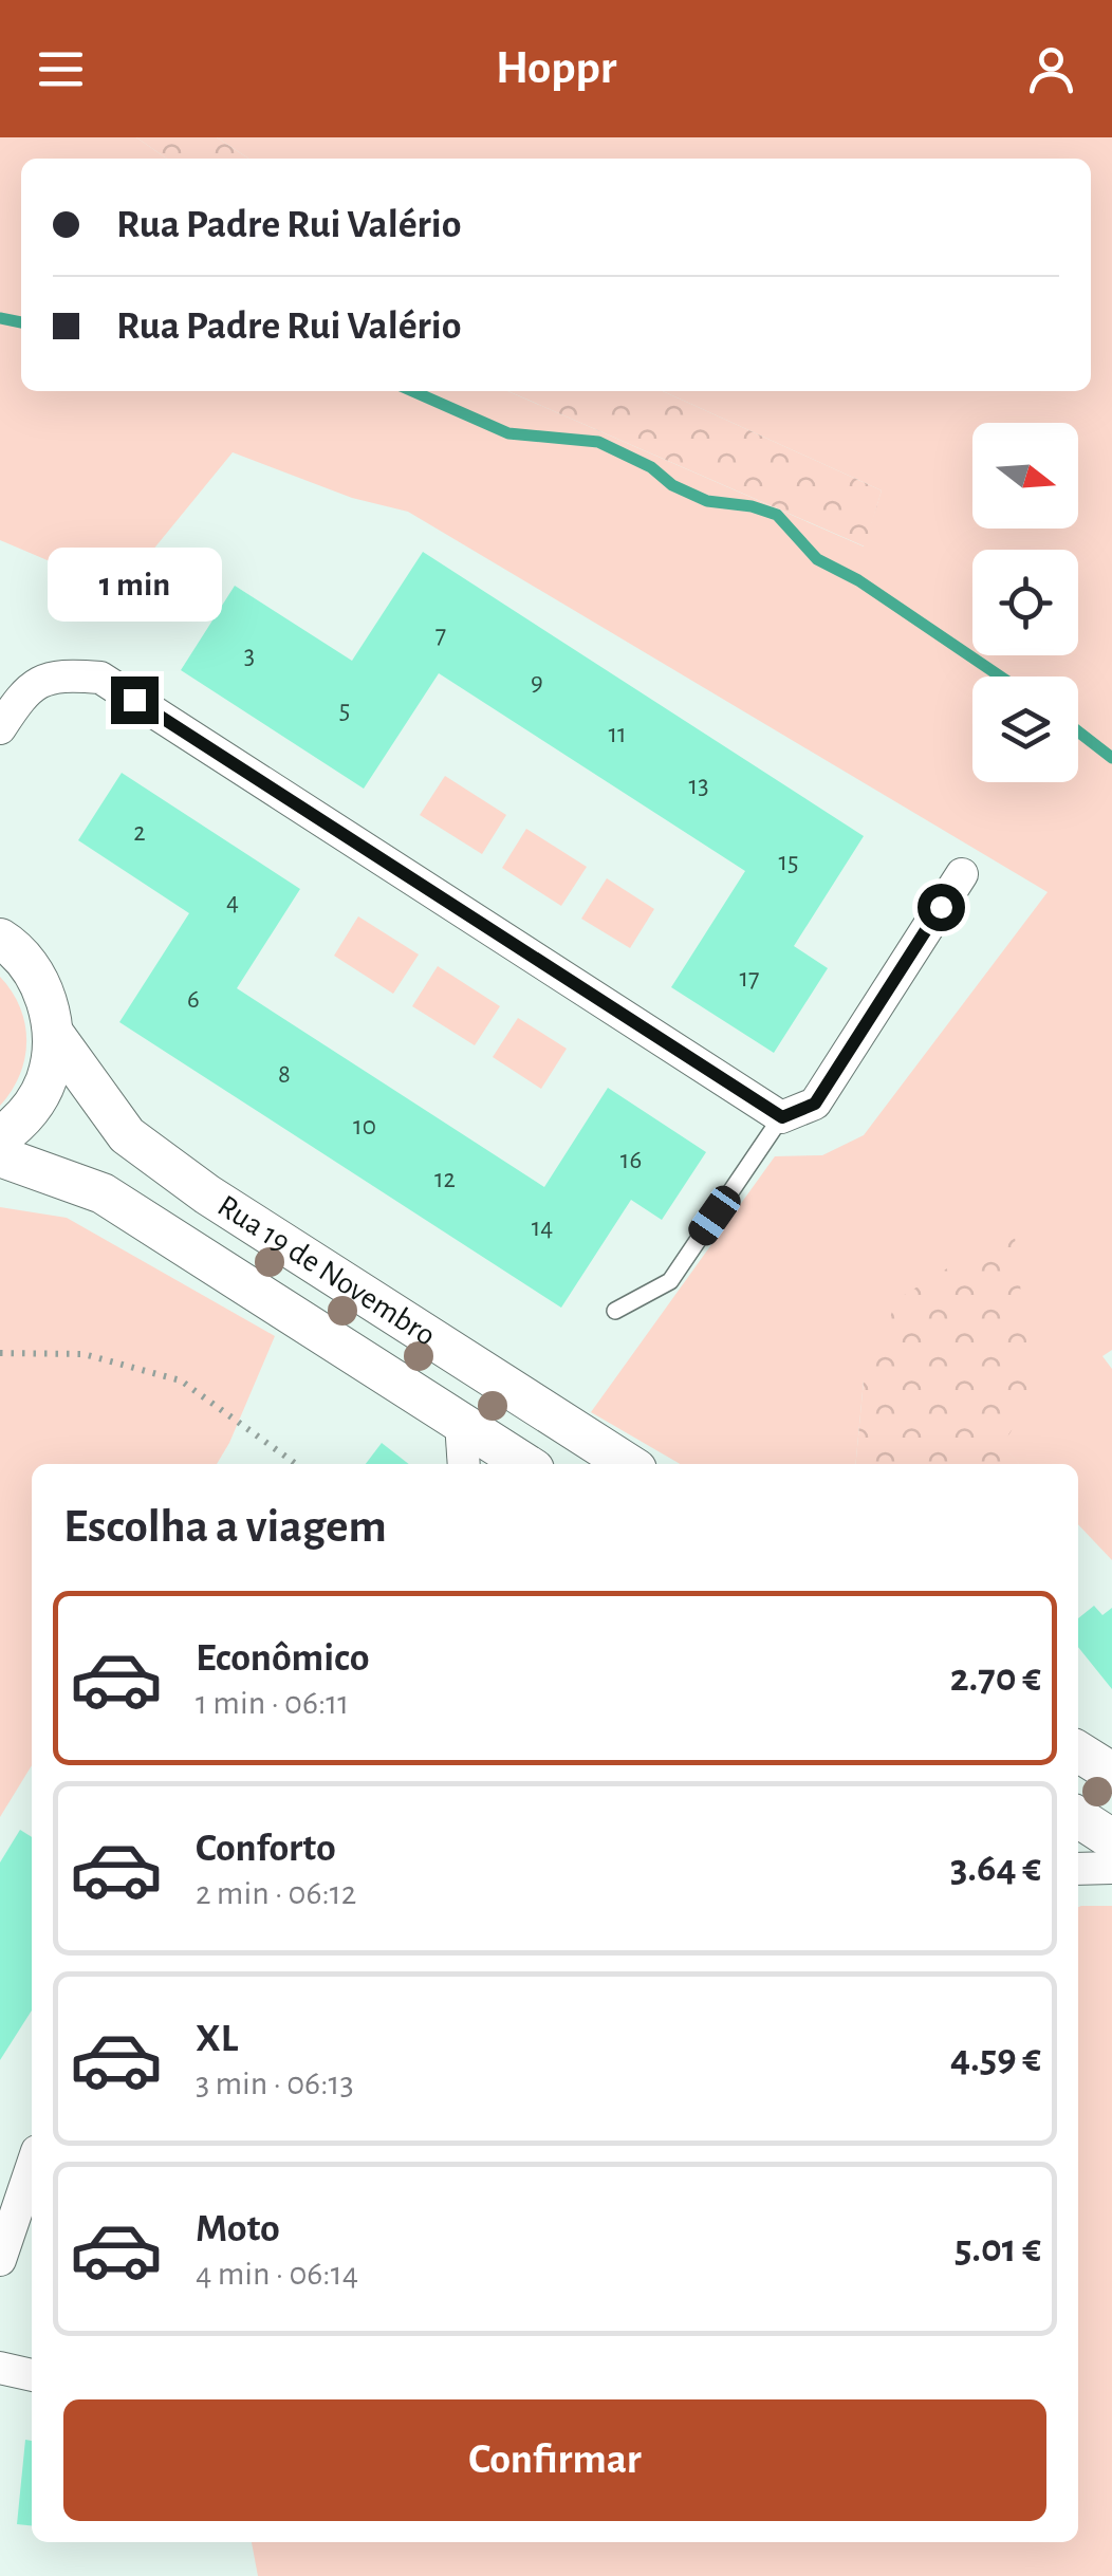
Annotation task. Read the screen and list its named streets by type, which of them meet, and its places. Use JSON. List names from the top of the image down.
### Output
{
  "streets": {
    "street": ["Rua 19 de Novembro"]
  },
  "house_numbers": [
    "7",
    "3",
    "9",
    "5",
    "11",
    "13",
    "2",
    "15",
    "4",
    "17",
    "6",
    "8",
    "10",
    "16",
    "12",
    "14"
  ],
  "north": "right",
  "page": {
    "header": "Hoppr",
    "banner": ["Rua Padre Rui Valério", "Rua Padre Rui Valério"],
    "bubble": "1 min",
    "heading": "Escolha a viagem",
    "list": [
      {
        "name": "Econômico",
        "note": "1 min · 06:11",
        "value": "2.70 €"
      },
      {
        "name": "Conforto",
        "note": "2 min · 06:12",
        "value": "3.64 €"
      },
      {
        "name": "XL",
        "note": "3 min · 06:13",
        "value": "4.59 €"
      },
      {
        "name": "Moto",
        "note": "4 min · 06:14",
        "value": "5.01 €"
      }
    ],
    "buttons": "Confirmar"
  }
}
